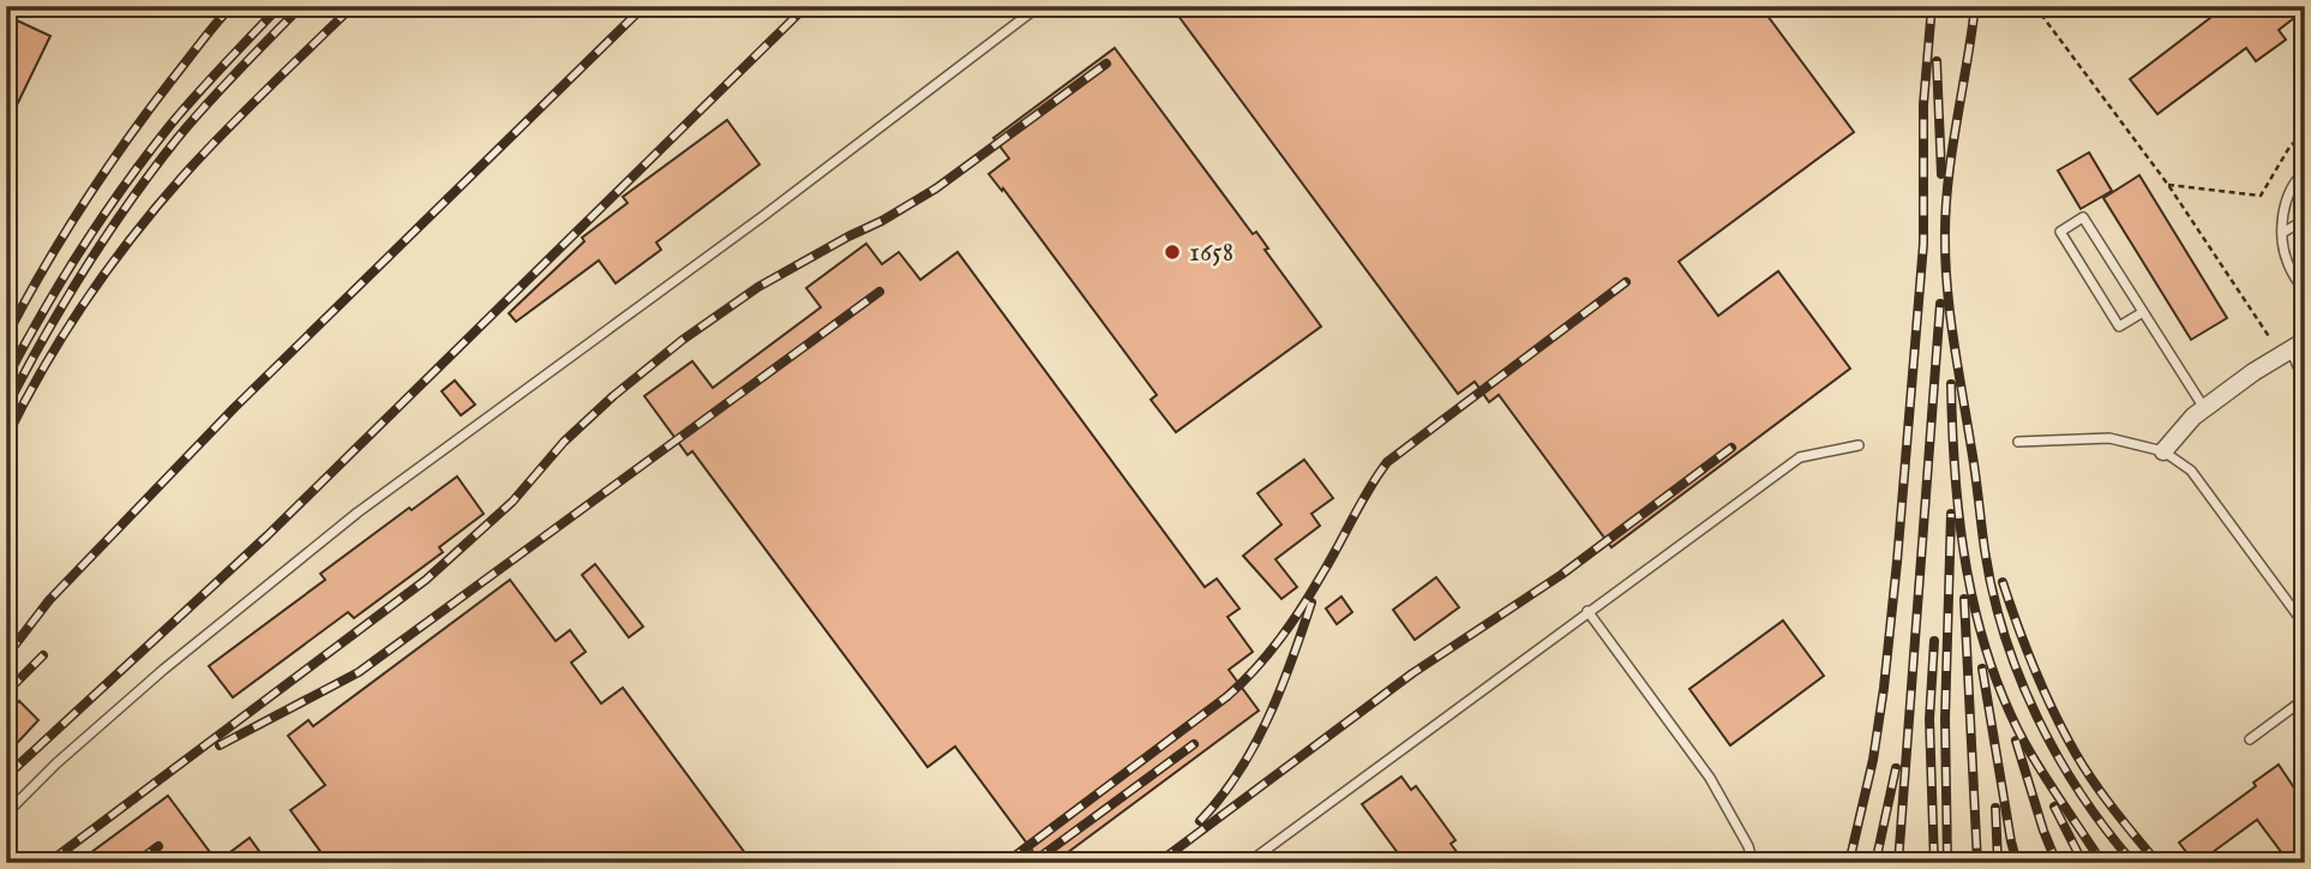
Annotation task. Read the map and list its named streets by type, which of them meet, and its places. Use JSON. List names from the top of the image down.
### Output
{
  "places": ["1658"]
}
